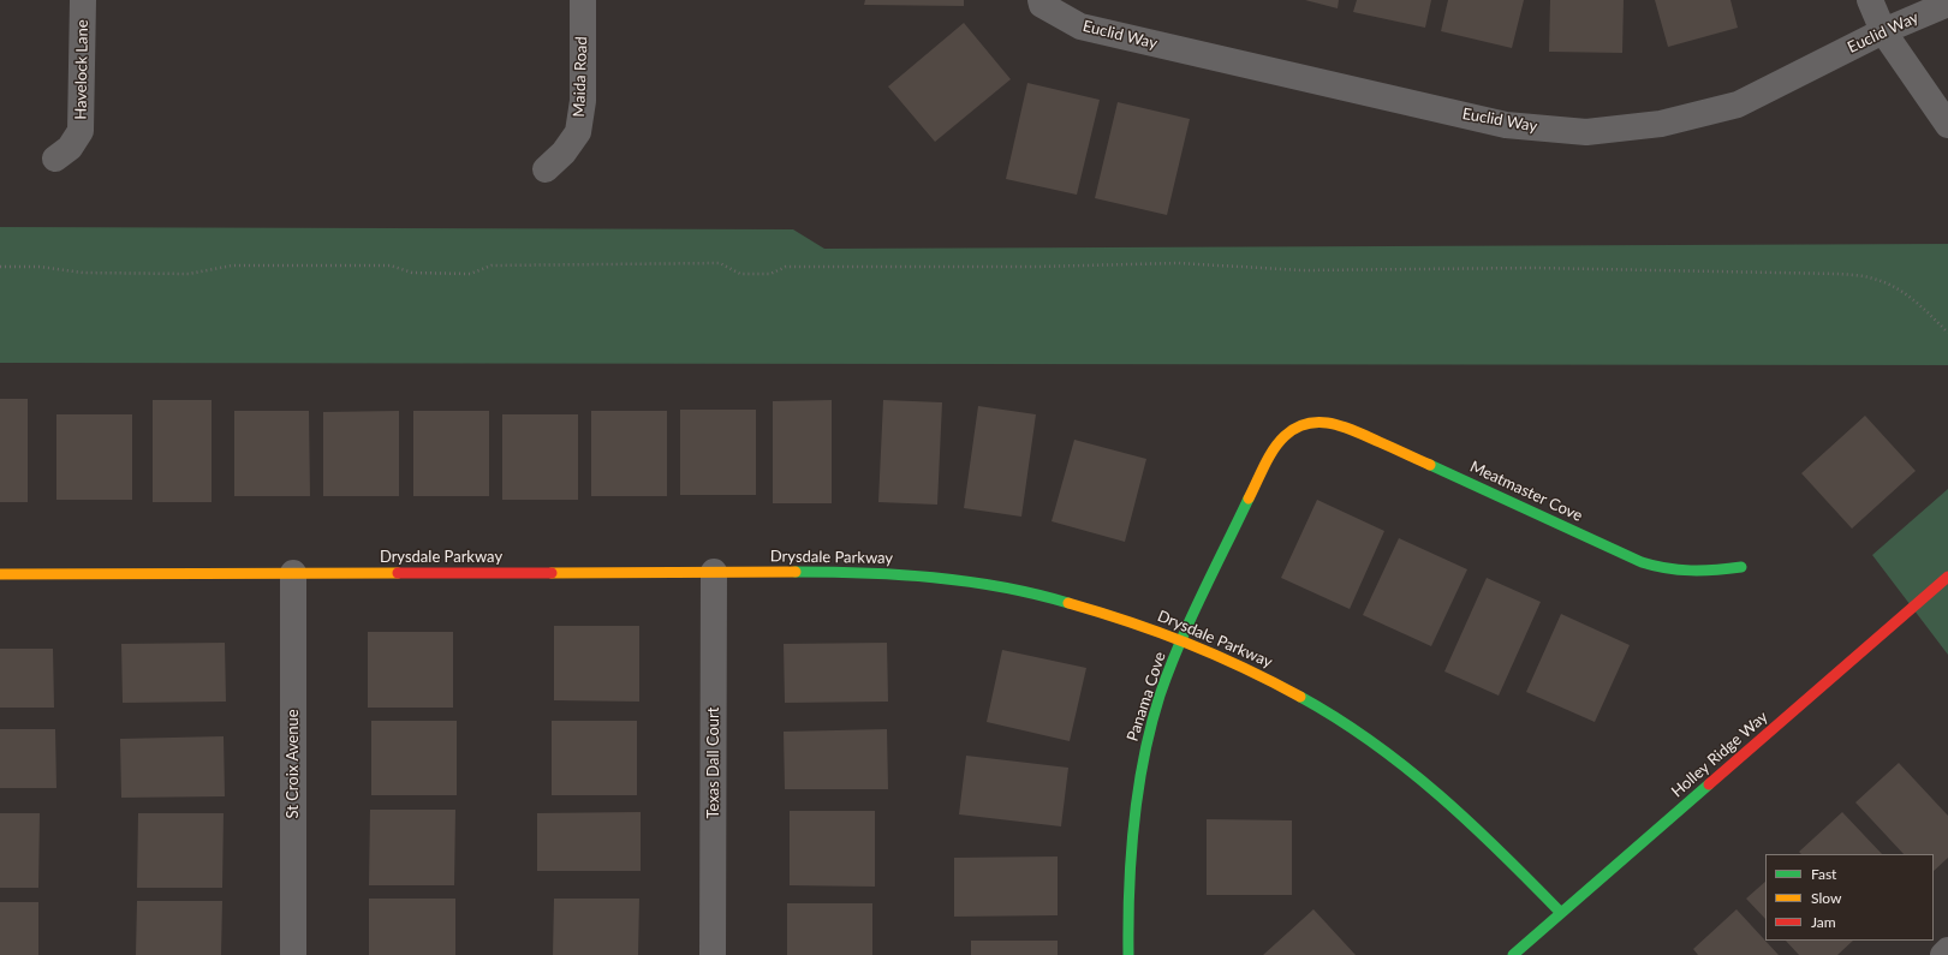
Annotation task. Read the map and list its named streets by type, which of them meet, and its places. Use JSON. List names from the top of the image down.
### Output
{
  "streets": {
    "street": [
      "Euclid Way",
      "Havelock Lane",
      "Maida Road",
      "Meatmaster Cove",
      "Drysdale Parkway",
      "Panama Cove",
      "Holley Ridge Way",
      "Texas Dall Court",
      "St Croix Avenue"
    ]
  },
  "crossings": [
    ["Meatmaster Cove", "Panama Cove"],
    ["Drysdale Parkway", "Panama Cove"],
    ["Drysdale Parkway", "Holley Ridge Way"],
    ["Drysdale Parkway", "Texas Dall Court"],
    ["Drysdale Parkway", "St Croix Avenue"]
  ],
  "legend": ["Fast", "Slow", "Jam"]
}
